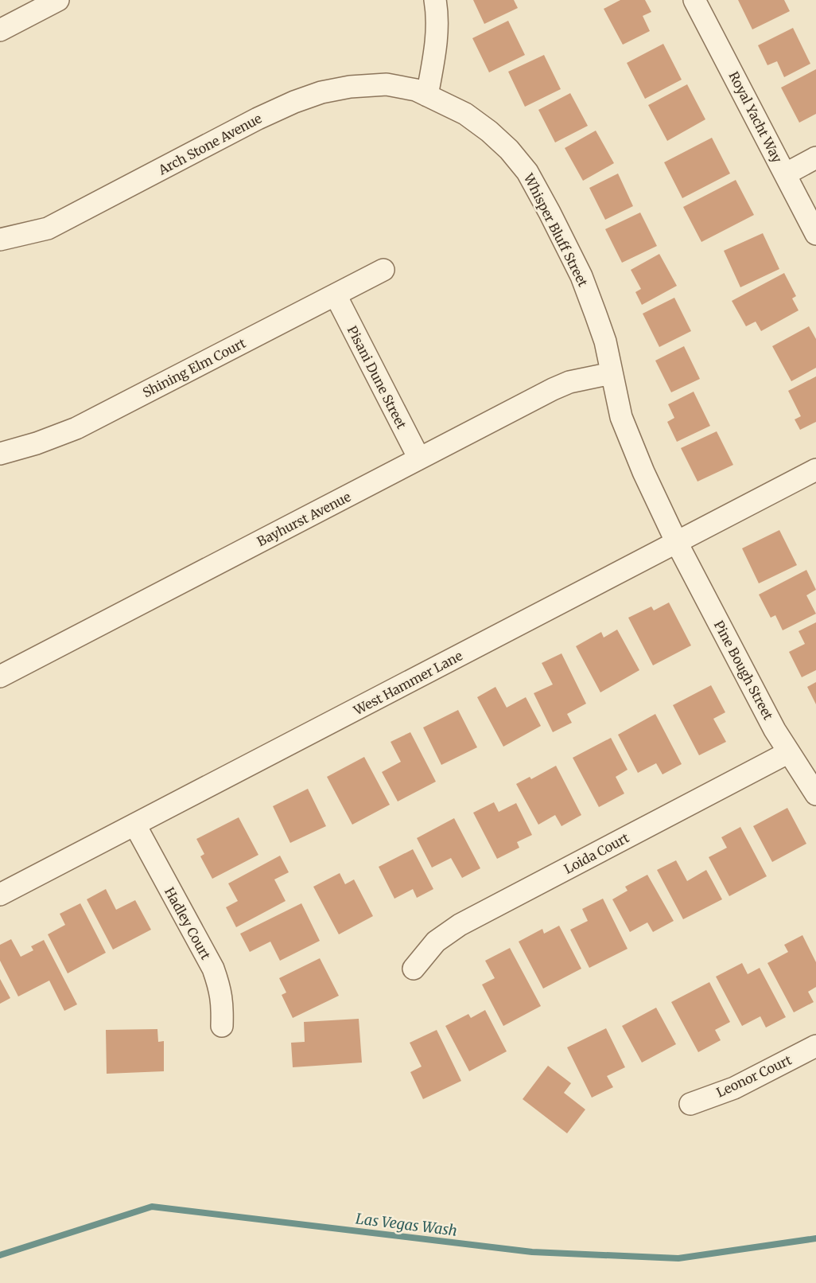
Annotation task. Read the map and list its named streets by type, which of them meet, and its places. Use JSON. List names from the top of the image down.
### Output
{
  "streets": {
    "street": [
      "Royal Yacht Way",
      "Arch Stone Avenue",
      "Whisper Bluff Street",
      "Shining Elm Court",
      "Pisani Dune Street",
      "Bayhurst Avenue",
      "Pine Bough Street",
      "West Hammer Lane",
      "Loida Court",
      "Hadley Court",
      "Leonor Court"
    ]
  },
  "crossings": [
    ["Arch Stone Avenue", "Whisper Bluff Street"],
    ["Whisper Bluff Street", "Bayhurst Avenue"],
    ["Whisper Bluff Street", "Pine Bough Street"],
    ["Whisper Bluff Street", "West Hammer Lane"],
    ["Shining Elm Court", "Pisani Dune Street"],
    ["Pisani Dune Street", "Bayhurst Avenue"],
    ["Pine Bough Street", "West Hammer Lane"],
    ["Pine Bough Street", "Loida Court"],
    ["West Hammer Lane", "Hadley Court"]
  ],
  "water": ["Las Vegas Wash"]
}
